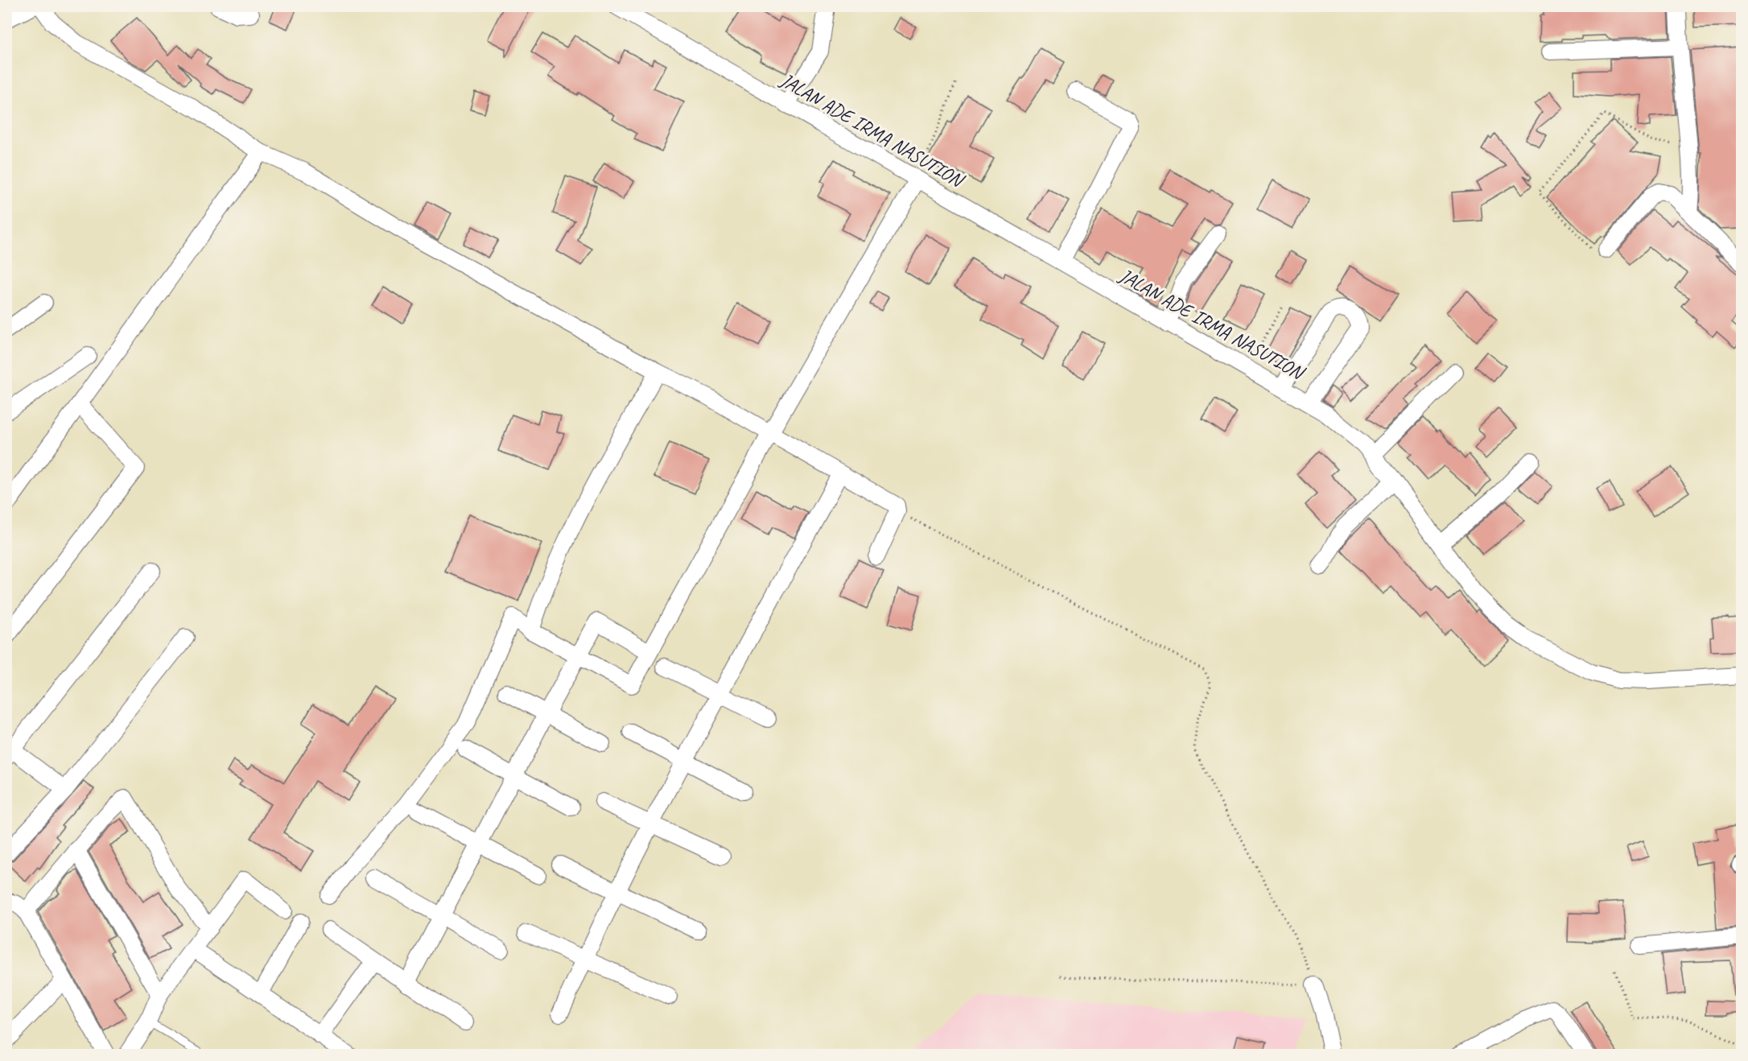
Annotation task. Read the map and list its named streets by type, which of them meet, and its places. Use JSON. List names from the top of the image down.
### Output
{
  "streets": {
    "street": ["JALAN ADE IRMA NASUTION"]
  }
}
